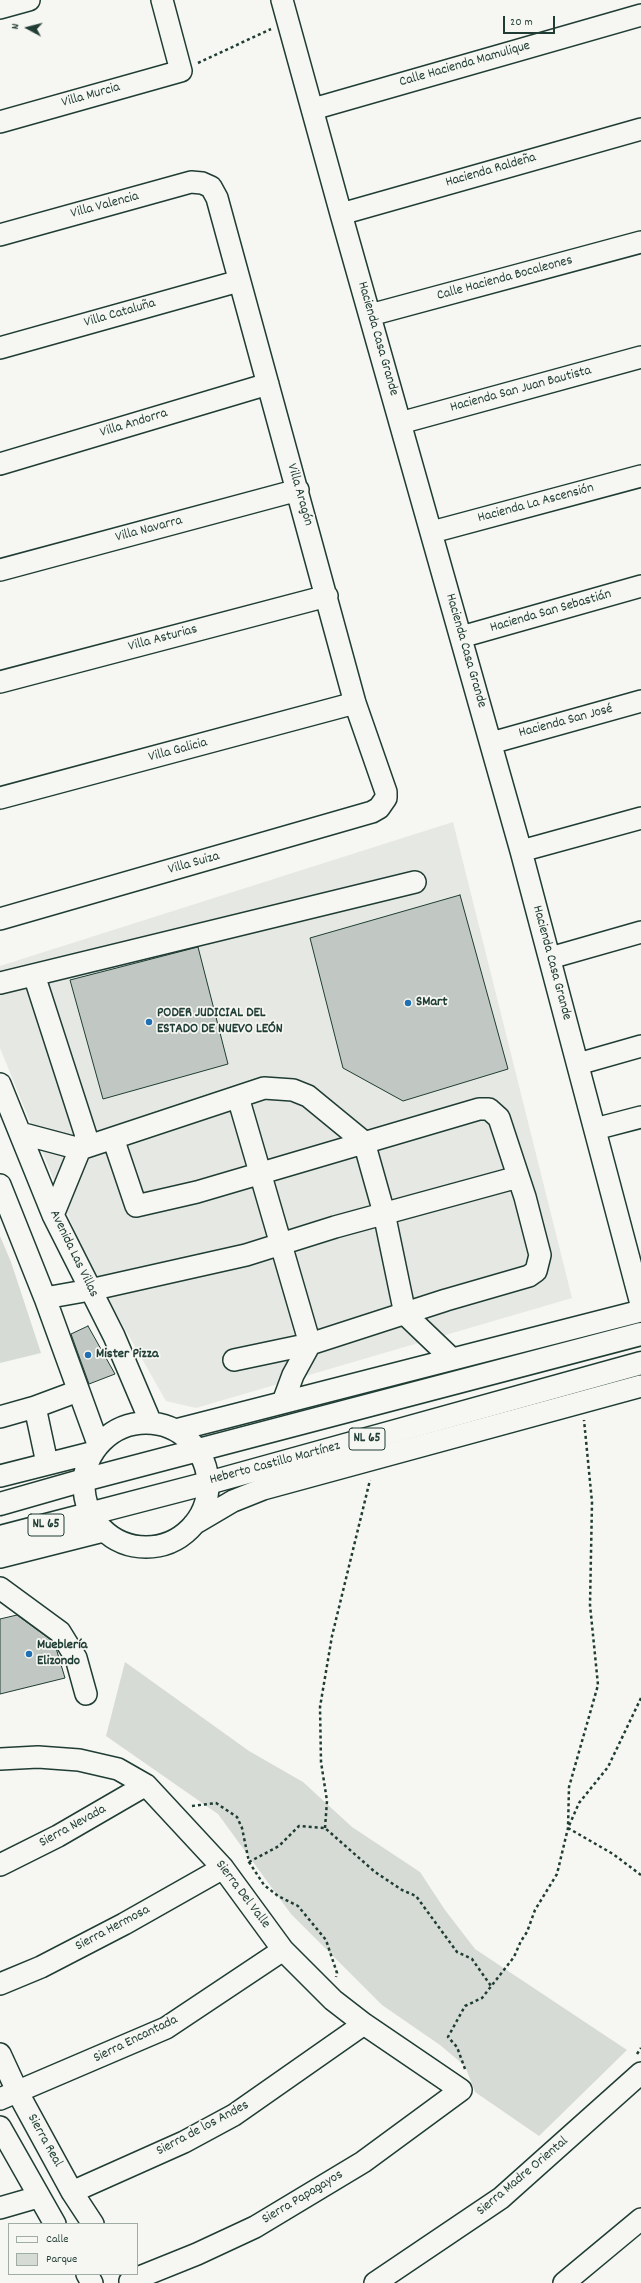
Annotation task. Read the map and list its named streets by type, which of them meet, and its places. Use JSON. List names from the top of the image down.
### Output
{
  "streets": {
    "main road": ["NL 65", "Heberto Castillo Martínez"],
    "street": [
      "Calle Hacienda Mamulique",
      "Villa Murcia",
      "Hacienda Raldeña",
      "Villa Valencia",
      "Calle Hacienda Bocaleones",
      "Villa Cataluña",
      "Hacienda Casa Grande",
      "Hacienda San Juan Bautista",
      "Villa Andorra",
      "Villa Aragón",
      "Hacienda La Ascensión",
      "Villa Navarra",
      "Hacienda San Sebastián",
      "Villa Asturias",
      "Hacienda San José",
      "Villa Galicia",
      "Villa Suiza",
      "Avenida Las Villas",
      "Sierra Nevada",
      "Sierra Del Valle",
      "Sierra Hermosa",
      "Sierra Encantada",
      "Sierra de los Andes",
      "Sierra Real",
      "Sierra Madre Oriental",
      "Sierra Papagayos"
    ]
  },
  "crossings": [
    ["Calle Hacienda Mamulique", "Hacienda Casa Grande"],
    ["Hacienda Raldeña", "Hacienda Casa Grande"],
    ["Villa Valencia", "Villa Aragón"],
    ["Calle Hacienda Bocaleones", "Hacienda Casa Grande"],
    ["Villa Cataluña", "Villa Aragón"],
    ["Hacienda Casa Grande", "Hacienda San Juan Bautista"],
    ["Hacienda Casa Grande", "Hacienda La Ascensión"],
    ["Hacienda Casa Grande", "Hacienda San Sebastián"],
    ["Hacienda Casa Grande", "Hacienda San José"],
    ["Villa Andorra", "Villa Aragón"],
    ["Villa Aragón", "Villa Navarra"],
    ["Villa Aragón", "Villa Asturias"],
    ["Villa Aragón", "Villa Galicia"],
    ["Villa Aragón", "Villa Suiza"],
    ["Sierra Nevada", "Sierra Del Valle"],
    ["Sierra Del Valle", "Sierra Hermosa"],
    ["Sierra Del Valle", "Sierra Encantada"],
    ["Sierra Del Valle", "Sierra de los Andes"],
    ["Sierra Del Valle", "Sierra Papagayos"],
    ["Sierra Encantada", "Sierra Real"],
    ["Sierra de los Andes", "Sierra Real"]
  ],
  "places": [
    "SMart",
    "PODER JUDICIAL DEL ESTADO DE NUEVO LEÓN",
    "Mister Pizza",
    "Mueblería Elizondo"
  ],
  "legend": ["Calle", "Parque"],
  "scale_bar": "20 m",
  "north": "left"
}
